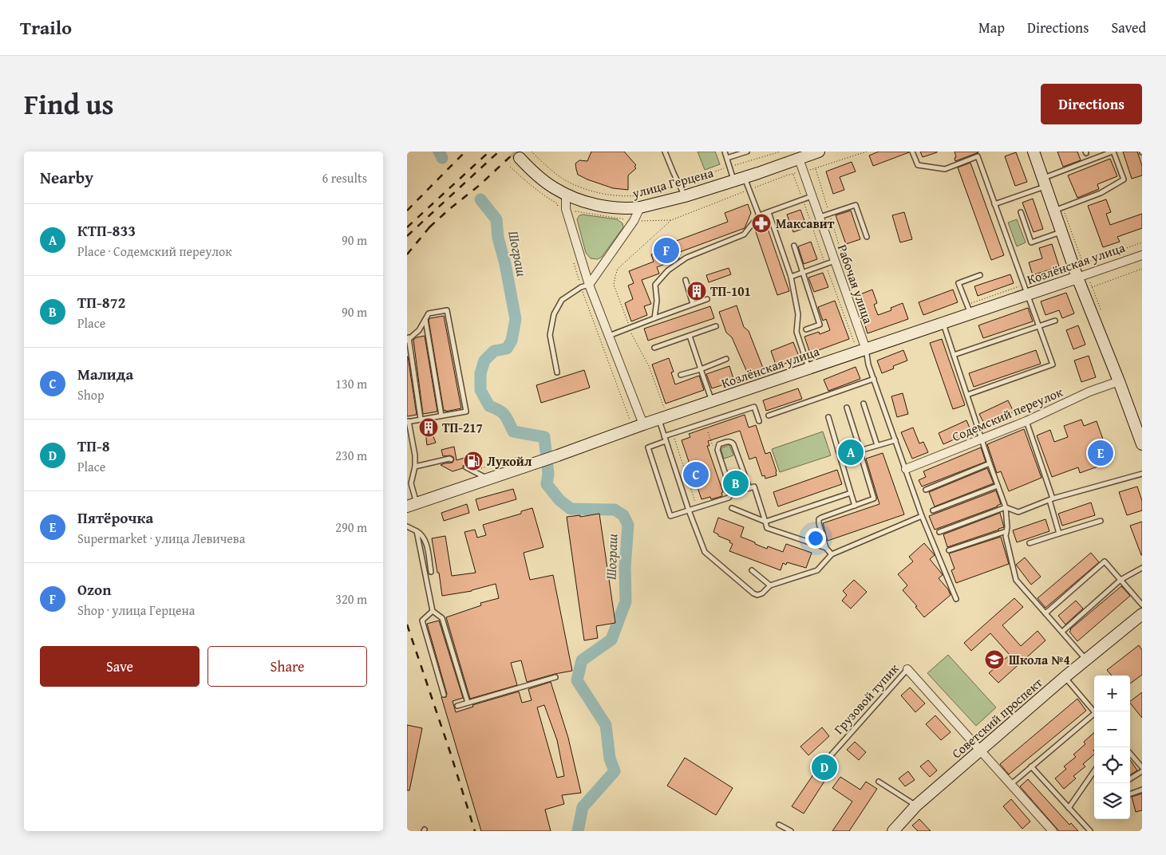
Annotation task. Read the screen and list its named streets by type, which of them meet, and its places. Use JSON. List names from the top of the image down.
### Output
{
  "streets": {
    "street": [
      "улица Герцена",
      "Козлёнская улица",
      "Рабочая улица",
      "Содемский переулок",
      "Грузовой тупик",
      "Советский проспект"
    ]
  },
  "crossings": [
    ["улица Герцена", "Рабочая улица"],
    ["Козлёнская улица", "Рабочая улица"],
    ["Грузовой тупик", "Советский проспект"]
  ],
  "water": ["Шограш"],
  "places": {
    "pharmacy": ["Максавит"],
    "building": ["ТП-101", "ТП-217"],
    "fuel station": ["Лукойл"],
    "school or university": ["Школа №4"]
  },
  "page": {
    "header": "Trailo",
    "nav": ["Map", "Directions", "Saved"],
    "title": "Find us",
    "buttons": [
      "Directions",
      ["Save", "Share"]
    ],
    "heading": ["Nearby", "6 results"],
    "list": [
      {
        "mark": "A",
        "name": "КТП-833",
        "note": "Place · Содемский переулок",
        "value": "90 m"
      },
      {
        "mark": "B",
        "name": "ТП-872",
        "note": "Place",
        "value": "90 m"
      },
      {
        "mark": "C",
        "name": "Малида",
        "note": "Shop",
        "value": "130 m"
      },
      {
        "mark": "D",
        "name": "ТП-8",
        "note": "Place",
        "value": "230 m"
      },
      {
        "mark": "E",
        "name": "Пятёрочка",
        "note": "Supermarket · улица Левичева",
        "value": "290 m"
      },
      {
        "mark": "F",
        "name": "Ozon",
        "note": "Shop · улица Герцена",
        "value": "320 m"
      }
    ],
    "pins": [
      "F",
      "A",
      "E",
      "C",
      "B",
      "D"
    ],
    "map_buttons": ["+", "−"]
  }
}
